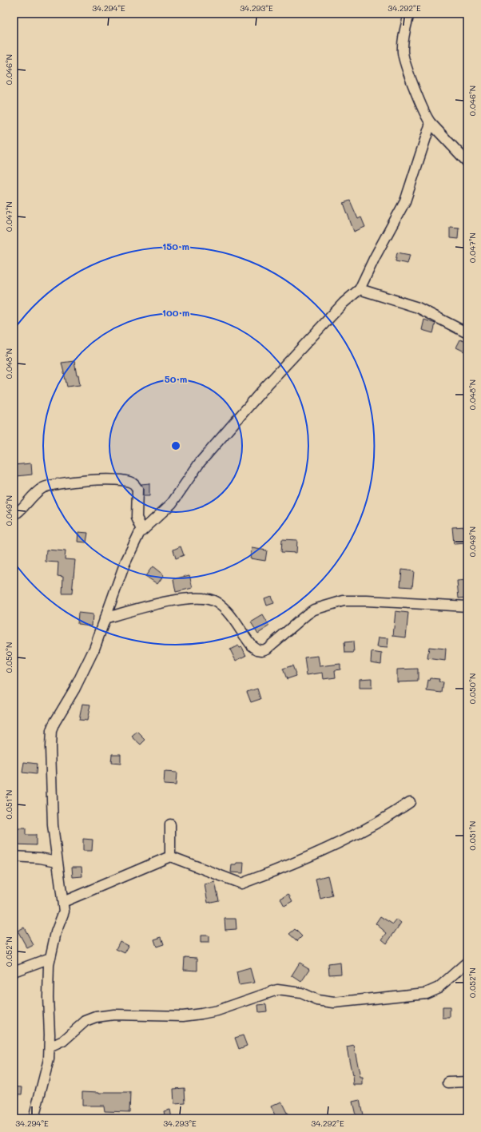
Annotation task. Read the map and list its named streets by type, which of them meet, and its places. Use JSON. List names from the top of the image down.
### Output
{
  "coordinates": [
    "34.294°E",
    "34.293°E",
    "34.292°E",
    "0.046°N",
    "0.047°N",
    "0.048°N",
    "0.049°N",
    "0.050°N",
    "0.051°N",
    "0.052°N"
  ],
  "rings": ["150 m", "100 m", "50 m"]
}
